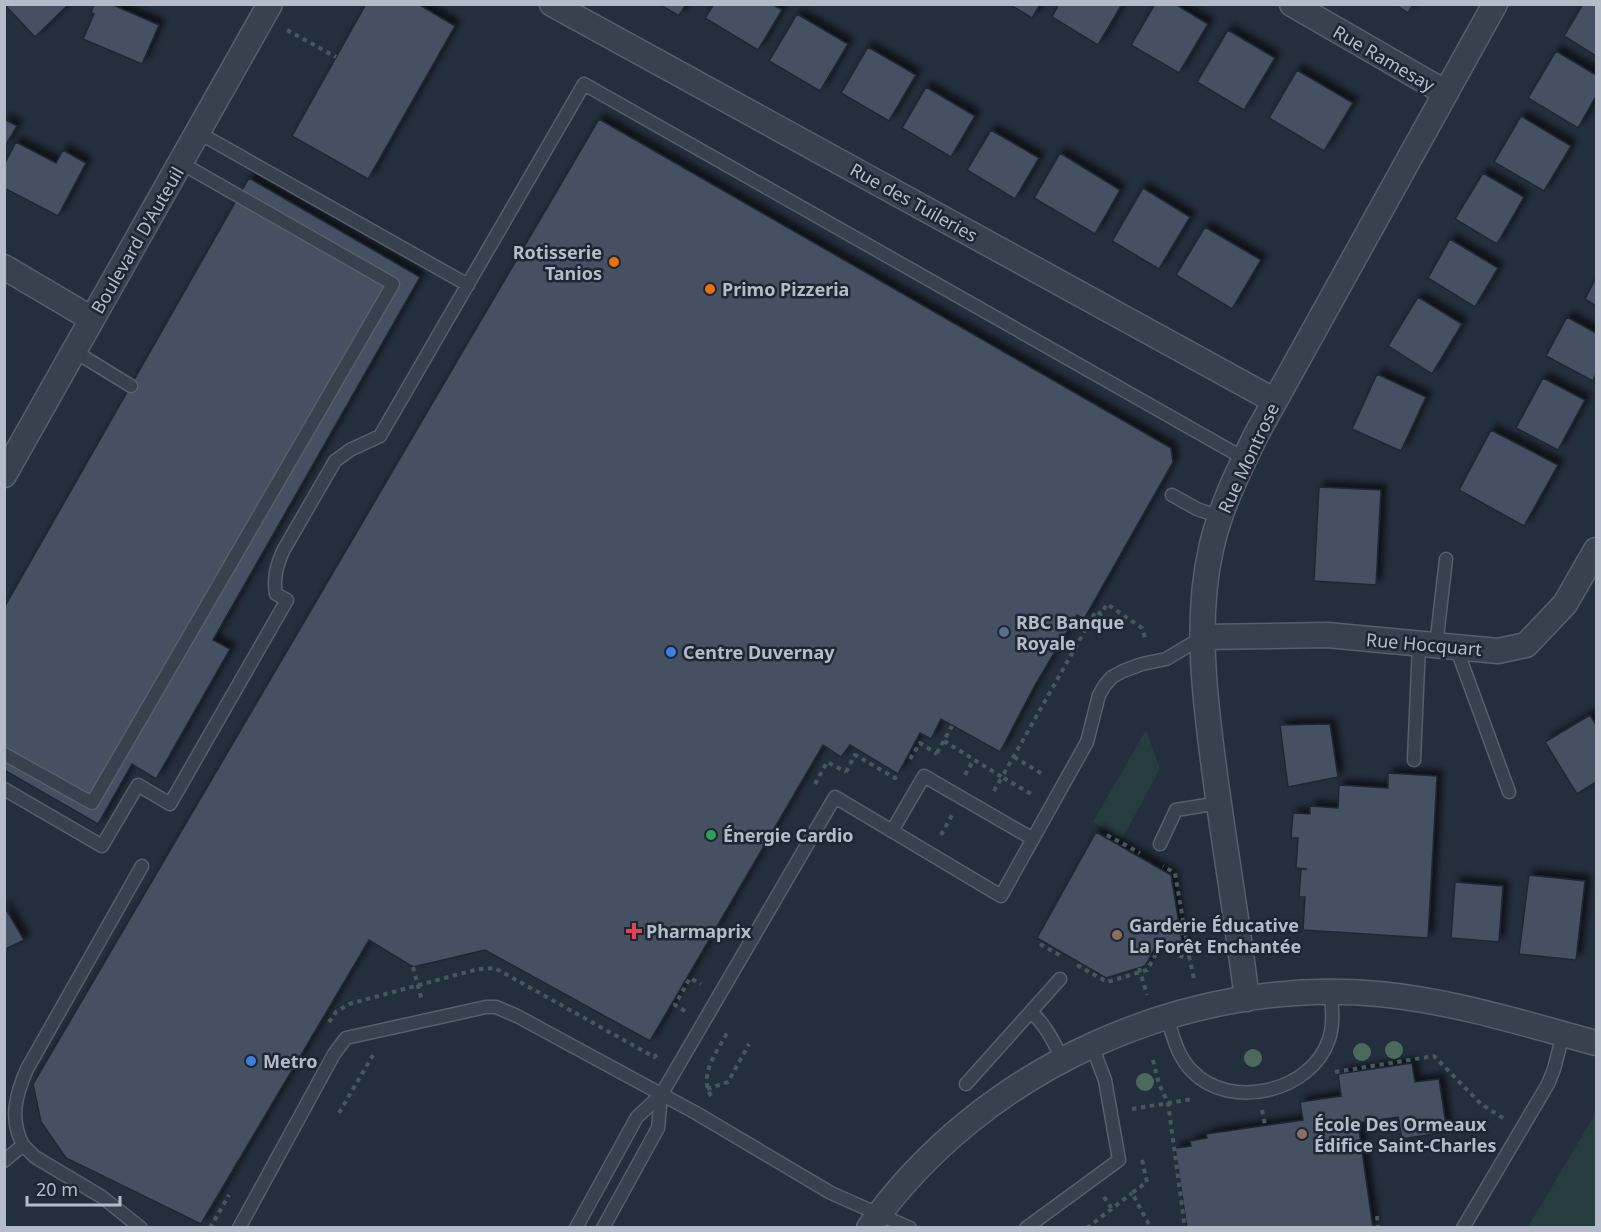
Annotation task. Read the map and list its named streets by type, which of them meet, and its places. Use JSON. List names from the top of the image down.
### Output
{
  "streets": {
    "street": [
      "Rue Ramesay",
      "Rue des Tuileries",
      "Boulevard D'Auteuil",
      "Rue Montrose",
      "Rue Hocquart"
    ]
  },
  "crossings": [
    ["Rue Ramesay", "Rue Montrose"],
    ["Rue des Tuileries", "Rue Montrose"],
    ["Rue Montrose", "Rue Hocquart"]
  ],
  "places": {
    "other": [
      "Rotisserie Tanios",
      "Primo Pizzeria",
      "RBC Banque Royale",
      "Centre Duvernay",
      "Énergie Cardio",
      "Garderie Éducative La Forêt Enchantée",
      "Metro",
      "École Des Ormeaux Édifice Saint-Charles"
    ],
    "health": ["Pharmaprix"]
  },
  "scale_bar": "20 m"
}
